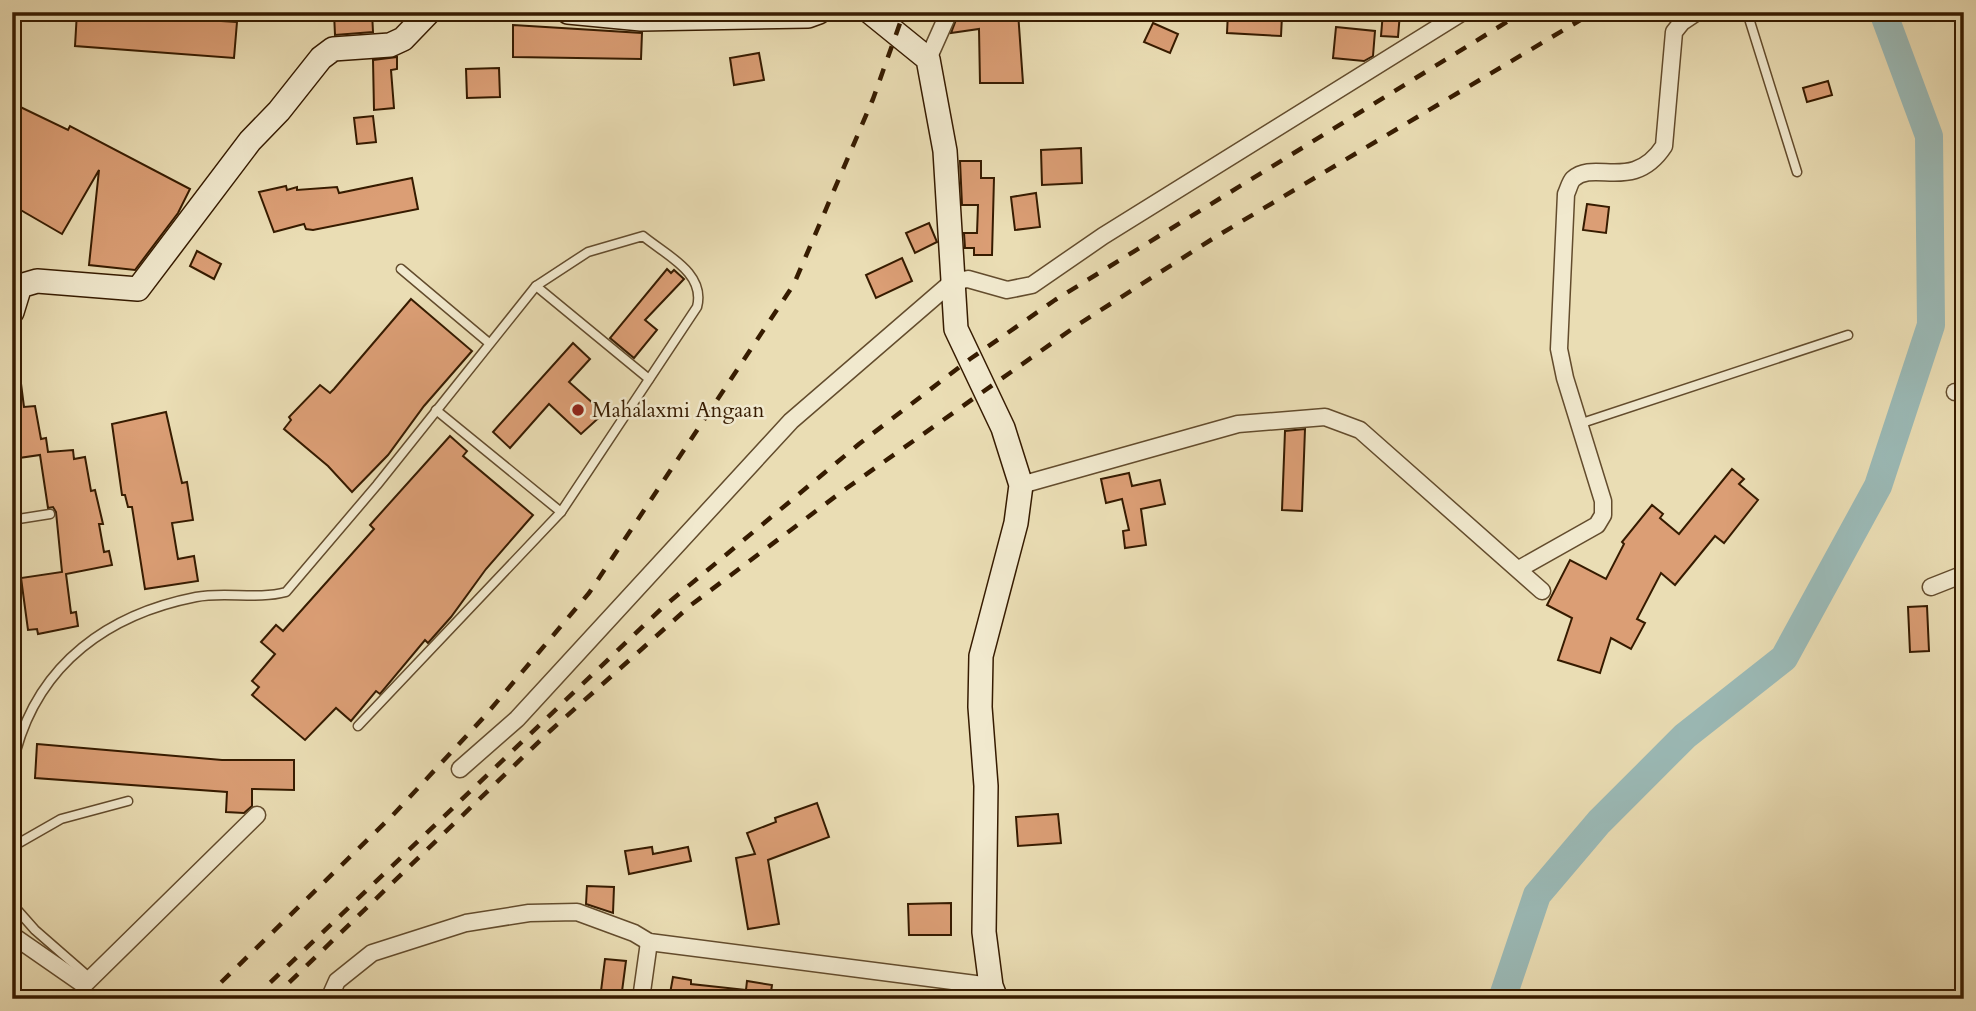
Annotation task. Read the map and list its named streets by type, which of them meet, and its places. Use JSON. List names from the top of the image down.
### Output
{
  "places": ["Mahalaxmi Angaan"]
}
